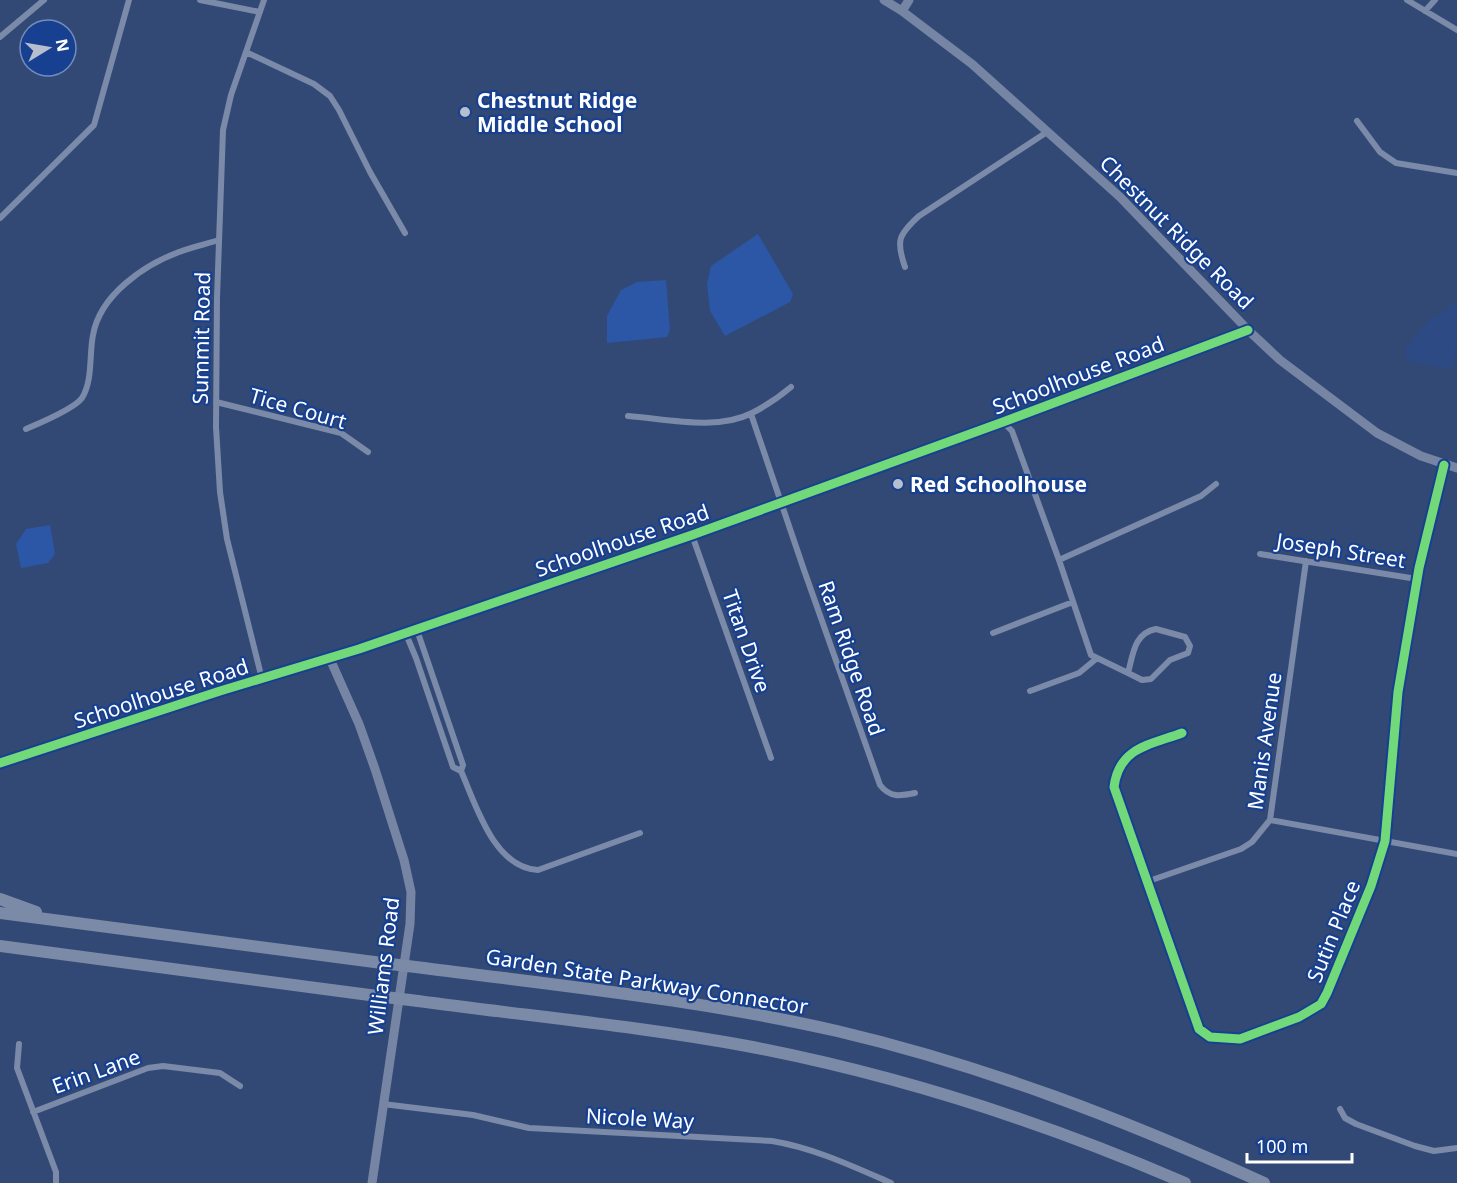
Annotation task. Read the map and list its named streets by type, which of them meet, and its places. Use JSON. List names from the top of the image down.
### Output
{
  "streets": {
    "highway": ["Garden State Parkway Connector"],
    "street": [
      "Chestnut Ridge Road",
      "Summit Road",
      "Schoolhouse Road",
      "Tice Court",
      "Joseph Street",
      "Titan Drive",
      "Ram Ridge Road",
      "Manis Avenue",
      "Sutin Place",
      "Williams Road",
      "Erin Lane",
      "Nicole Way"
    ]
  },
  "crossings": [
    ["Chestnut Ridge Road", "Schoolhouse Road"],
    ["Chestnut Ridge Road", "Sutin Place"],
    ["Summit Road", "Schoolhouse Road"],
    ["Summit Road", "Tice Court"],
    ["Schoolhouse Road", "Titan Drive"],
    ["Schoolhouse Road", "Ram Ridge Road"],
    ["Schoolhouse Road", "Williams Road"],
    ["Joseph Street", "Manis Avenue"],
    ["Joseph Street", "Sutin Place"],
    ["Manis Avenue", "Sutin Place"],
    ["Williams Road", "Nicole Way"]
  ],
  "places": ["Chestnut Ridge Middle School", "Red Schoolhouse"],
  "scale_bar": "100 m",
  "north": "right"
}
